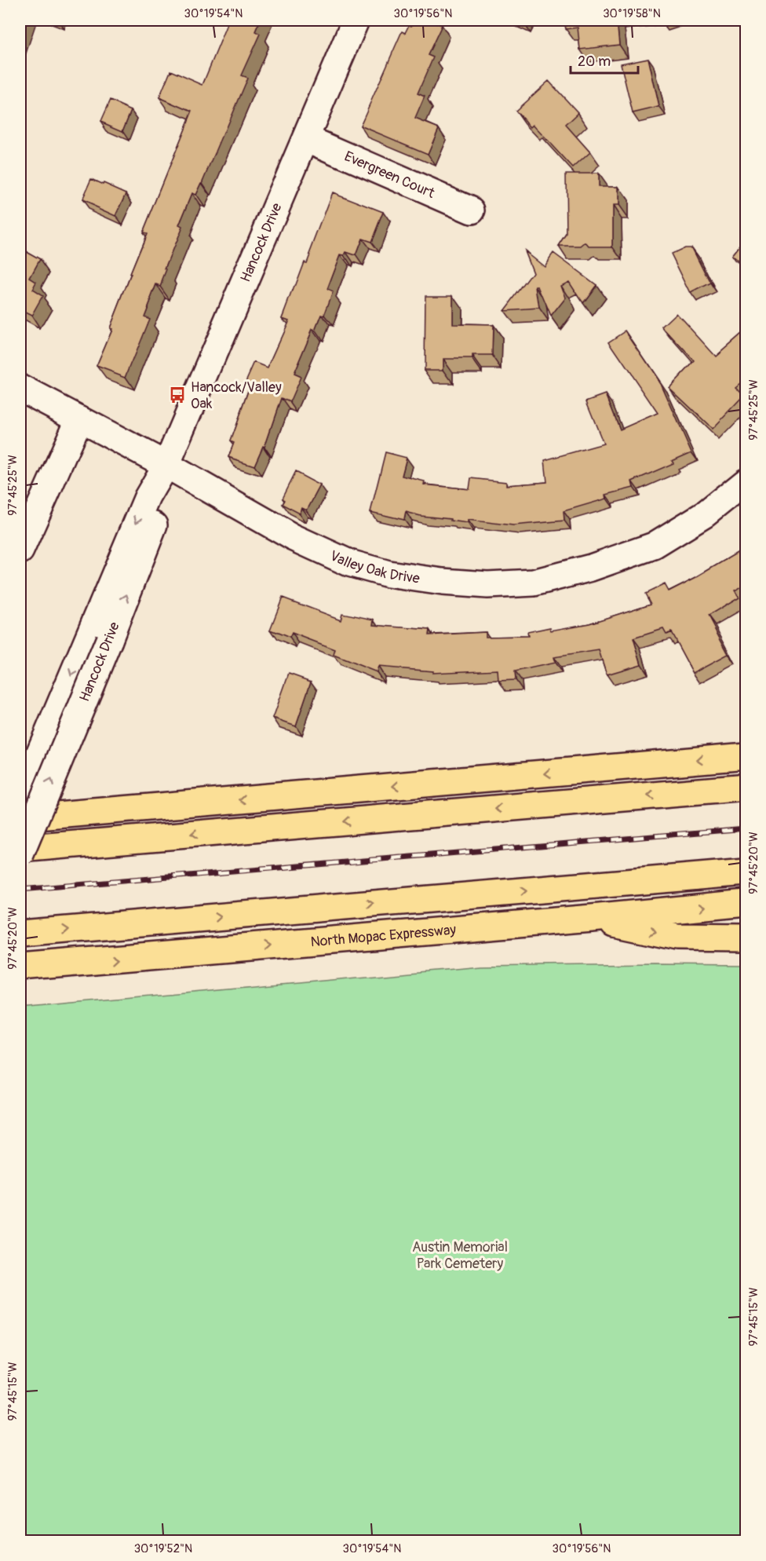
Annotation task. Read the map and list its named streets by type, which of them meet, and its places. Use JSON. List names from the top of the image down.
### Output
{
  "streets": {
    "highway": ["North Mopac Expressway"],
    "street": ["Evergreen Court", "Hancock Drive", "Valley Oak Drive"]
  },
  "crossings": [
    ["Evergreen Court", "Hancock Drive"],
    ["Hancock Drive", "Valley Oak Drive"]
  ],
  "parks": ["Austin Memorial Park Cemetery"],
  "places": {
    "bus stop": ["Hancock/Valley Oak"]
  },
  "scale_bar": "20 m",
  "coordinates": [
    "30°19'54\"N",
    "30°19'56\"N",
    "30°19'58\"N",
    "97°45'25\"W",
    "97°45'20\"W",
    "97°45'15\"W",
    "30°19'52\"N"
  ]
}
